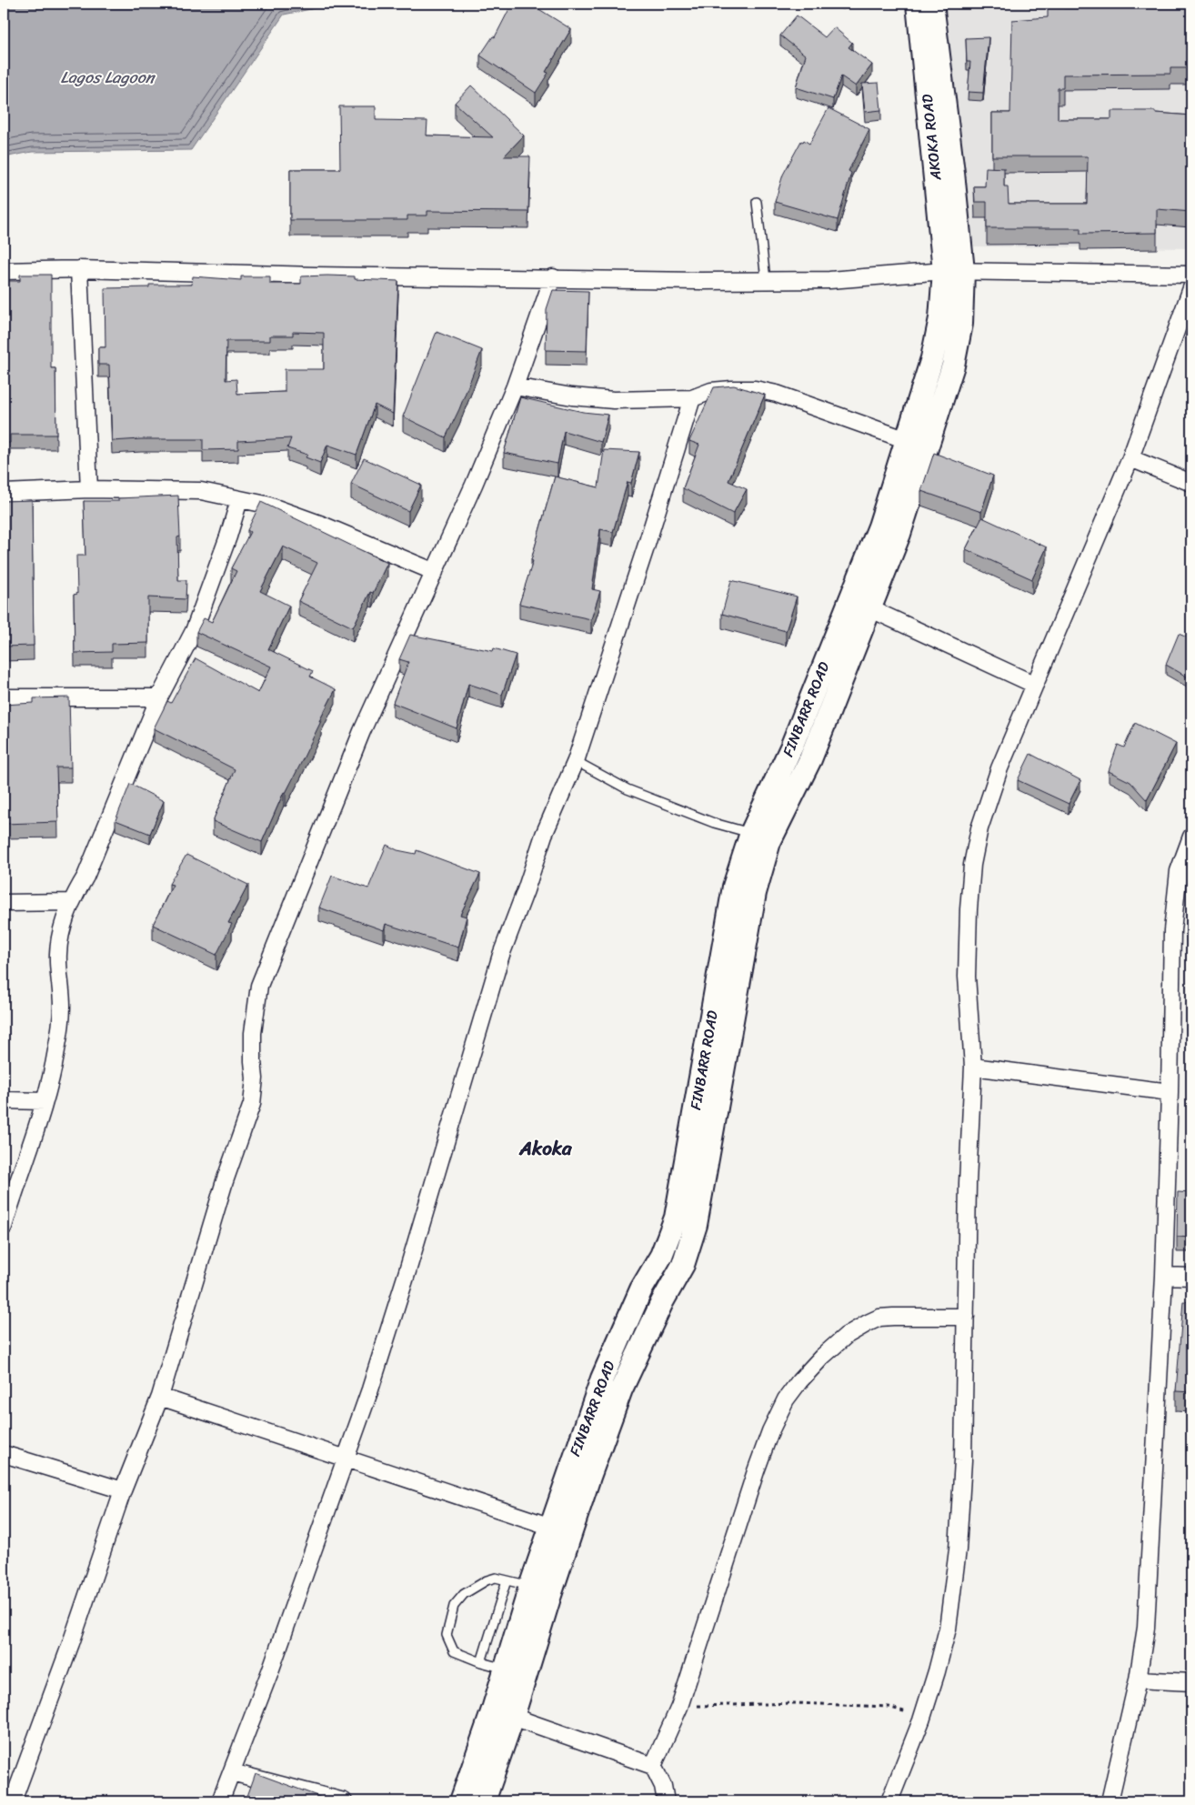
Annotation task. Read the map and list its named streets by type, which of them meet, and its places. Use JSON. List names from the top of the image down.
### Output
{
  "streets": {
    "main road": ["AKOKA ROAD", "FINBARR ROAD"]
  },
  "crossings": [
    ["AKOKA ROAD", "FINBARR ROAD"]
  ],
  "districts": ["Akoka"],
  "water": ["Lagos Lagoon"]
}
